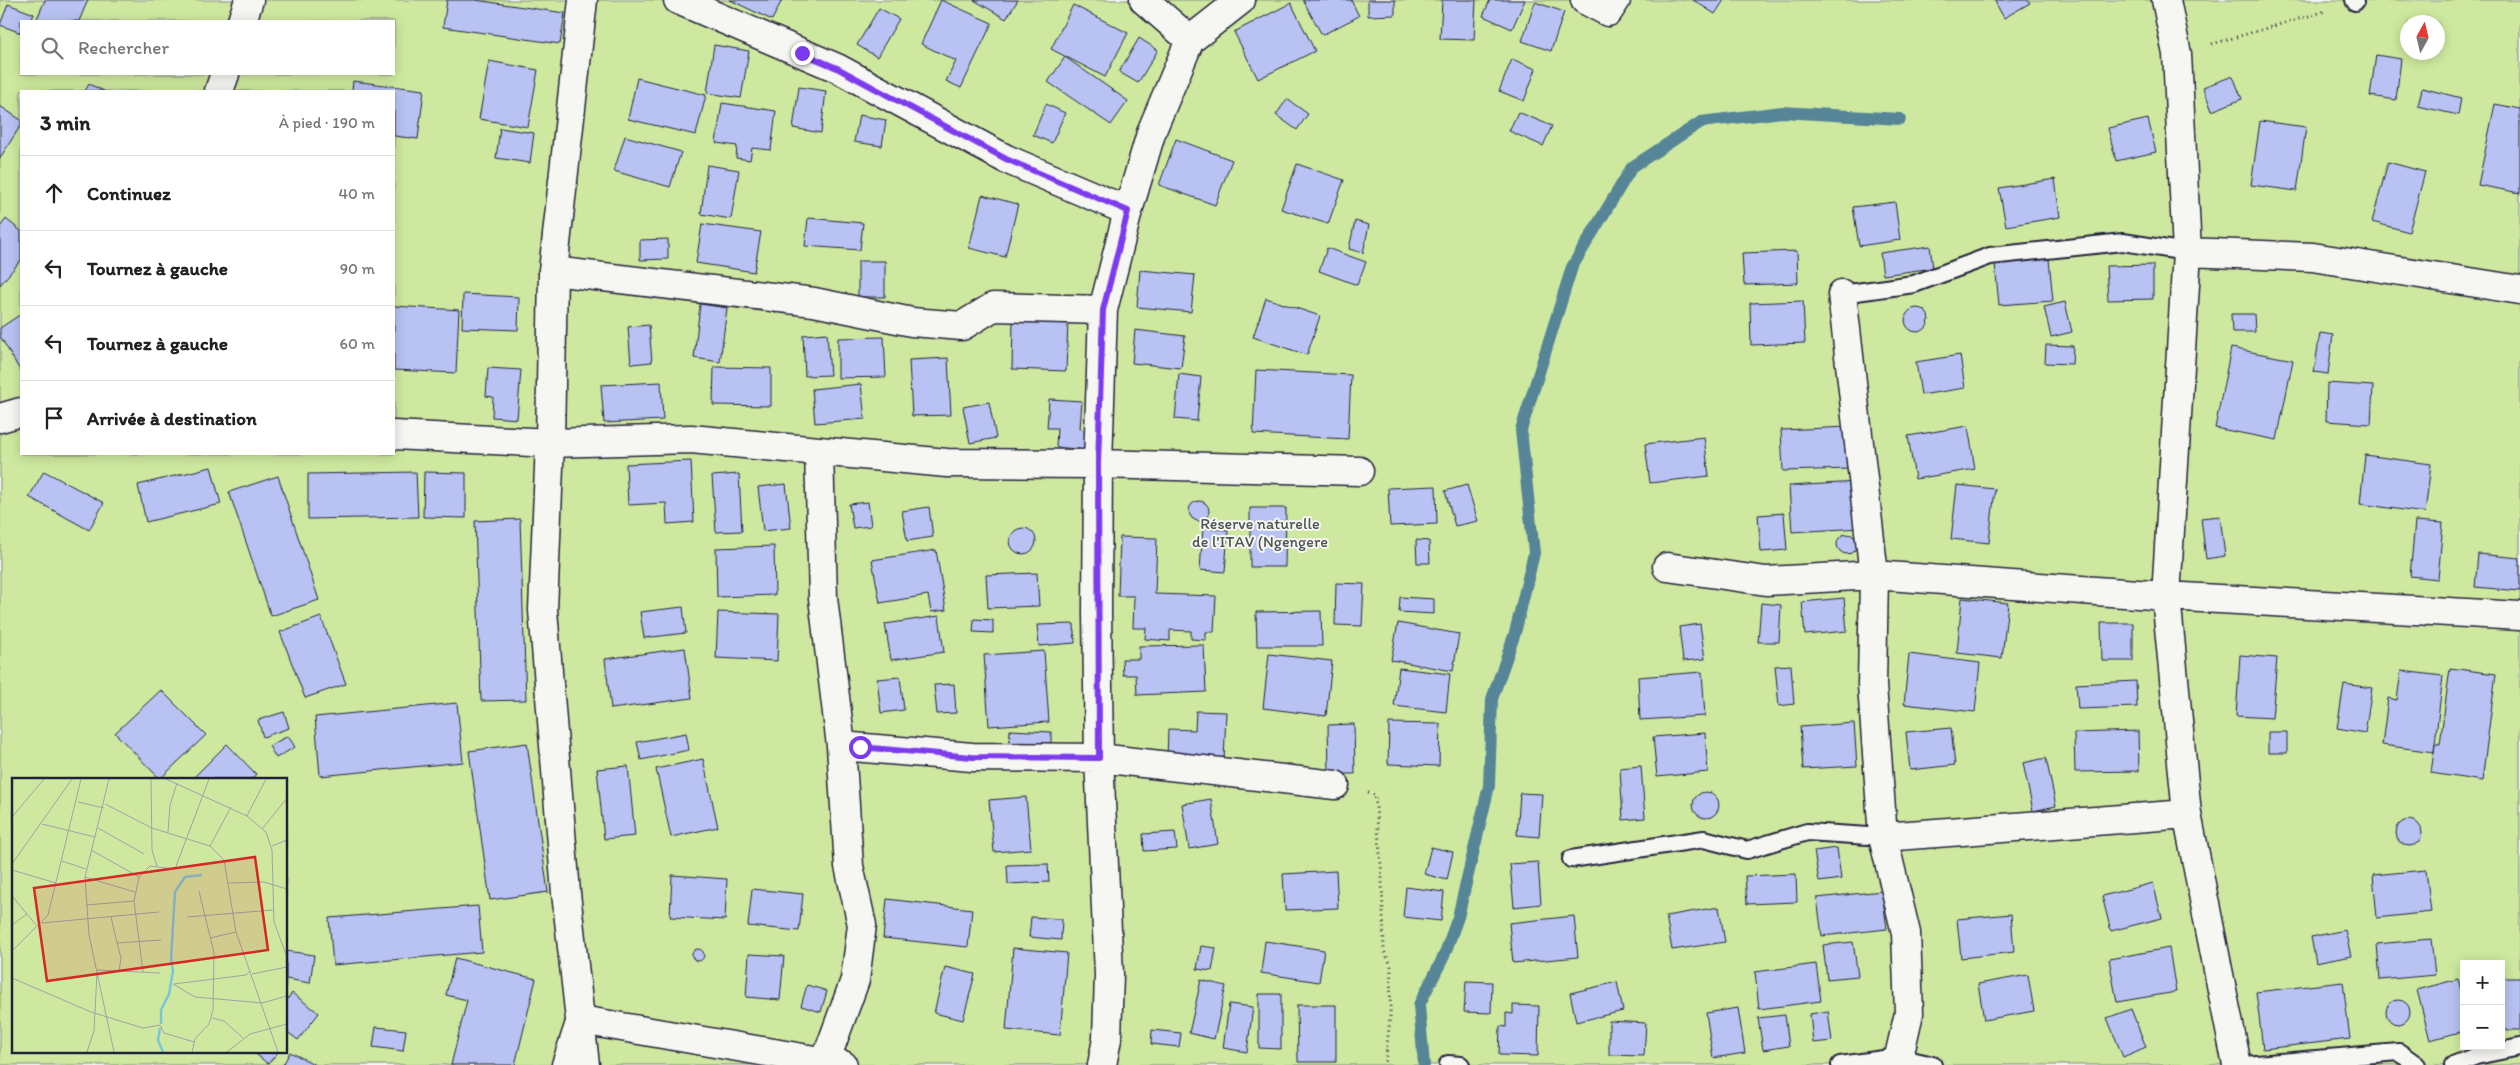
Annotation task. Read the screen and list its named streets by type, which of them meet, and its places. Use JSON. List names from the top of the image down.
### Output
{
  "parks": ["Réserve naturelle de l'ITAV (Ngengere"],
  "north": "top",
  "page": {
    "search": "Rechercher",
    "heading": ["3 min", "À pied · 190 m"],
    "list": [
      ["Continuez", "40 m"],
      ["Tournez à gauche", "90 m"],
      ["Tournez à gauche", "60 m"],
      "Arrivée à destination"
    ],
    "map_buttons": ["+", "−"]
  }
}
